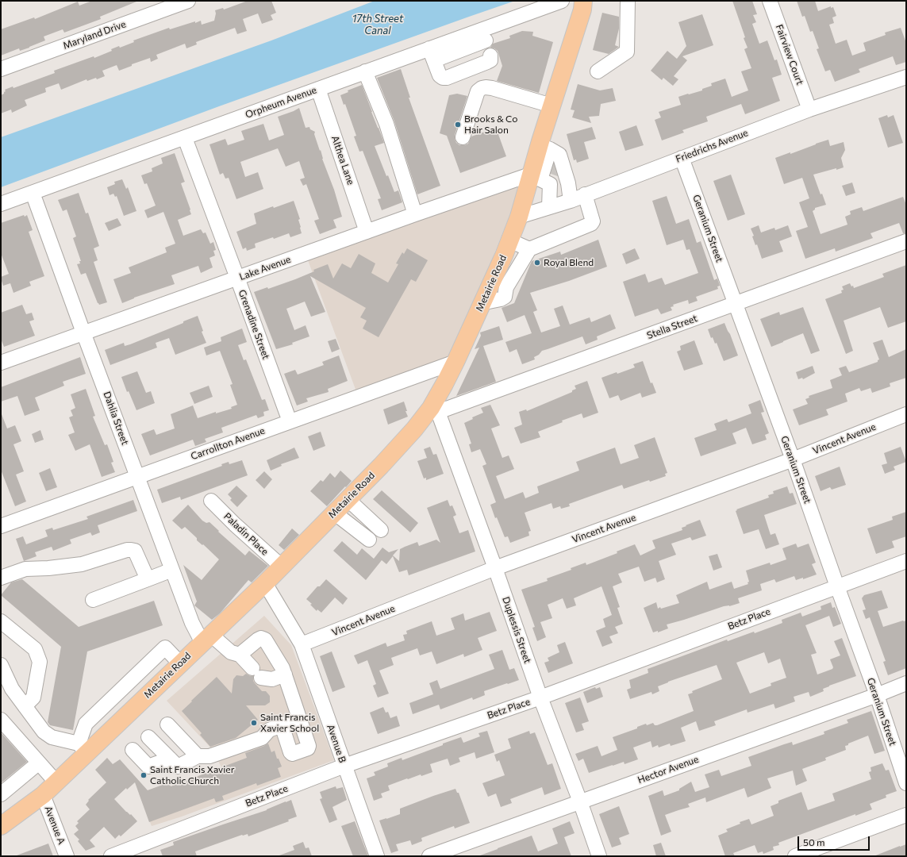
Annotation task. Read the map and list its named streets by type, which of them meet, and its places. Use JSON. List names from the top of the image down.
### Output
{
  "streets": {
    "main road": ["Metairie Road"],
    "street": [
      "Maryland Drive",
      "Fairview Court",
      "Orpheum Avenue",
      "Friedrichs Avenue",
      "Althea Lane",
      "Geranium Street",
      "Lake Avenue",
      "Grenadine Street",
      "Stella Street",
      "Dahlia Street",
      "Vincent Avenue",
      "Carrollton Avenue",
      "Paladin Place",
      "Betz Place",
      "Duplessis Street",
      "Avenue B",
      "Hector Avenue",
      "Avenue A"
    ]
  },
  "crossings": [
    ["Fairview Court", "Friedrichs Avenue"],
    ["Orpheum Avenue", "Althea Lane"],
    ["Orpheum Avenue", "Grenadine Street"],
    ["Orpheum Avenue", "Dahlia Street"],
    ["Friedrichs Avenue", "Geranium Street"],
    ["Friedrichs Avenue", "Metairie Road"],
    ["Althea Lane", "Lake Avenue"],
    ["Geranium Street", "Stella Street"],
    ["Geranium Street", "Vincent Avenue"],
    ["Geranium Street", "Betz Place"],
    ["Geranium Street", "Hector Avenue"],
    ["Lake Avenue", "Metairie Road"],
    ["Lake Avenue", "Grenadine Street"],
    ["Lake Avenue", "Dahlia Street"],
    ["Metairie Road", "Stella Street"],
    ["Metairie Road", "Dahlia Street"],
    ["Metairie Road", "Carrollton Avenue"],
    ["Metairie Road", "Paladin Place"],
    ["Metairie Road", "Duplessis Street"],
    ["Metairie Road", "Avenue B"],
    ["Metairie Road", "Avenue A"],
    ["Grenadine Street", "Carrollton Avenue"],
    ["Stella Street", "Duplessis Street"],
    ["Dahlia Street", "Carrollton Avenue"],
    ["Vincent Avenue", "Duplessis Street"],
    ["Vincent Avenue", "Avenue B"],
    ["Betz Place", "Duplessis Street"],
    ["Betz Place", "Avenue B"],
    ["Duplessis Street", "Hector Avenue"]
  ],
  "water": ["17th Street Canal"],
  "places": [
    "Brooks & Co Hair Salon",
    "Royal Blend",
    "Saint Francis Xavier School",
    "Saint Francis Xavier Catholic Church"
  ],
  "scale_bar": "50 m"
}
